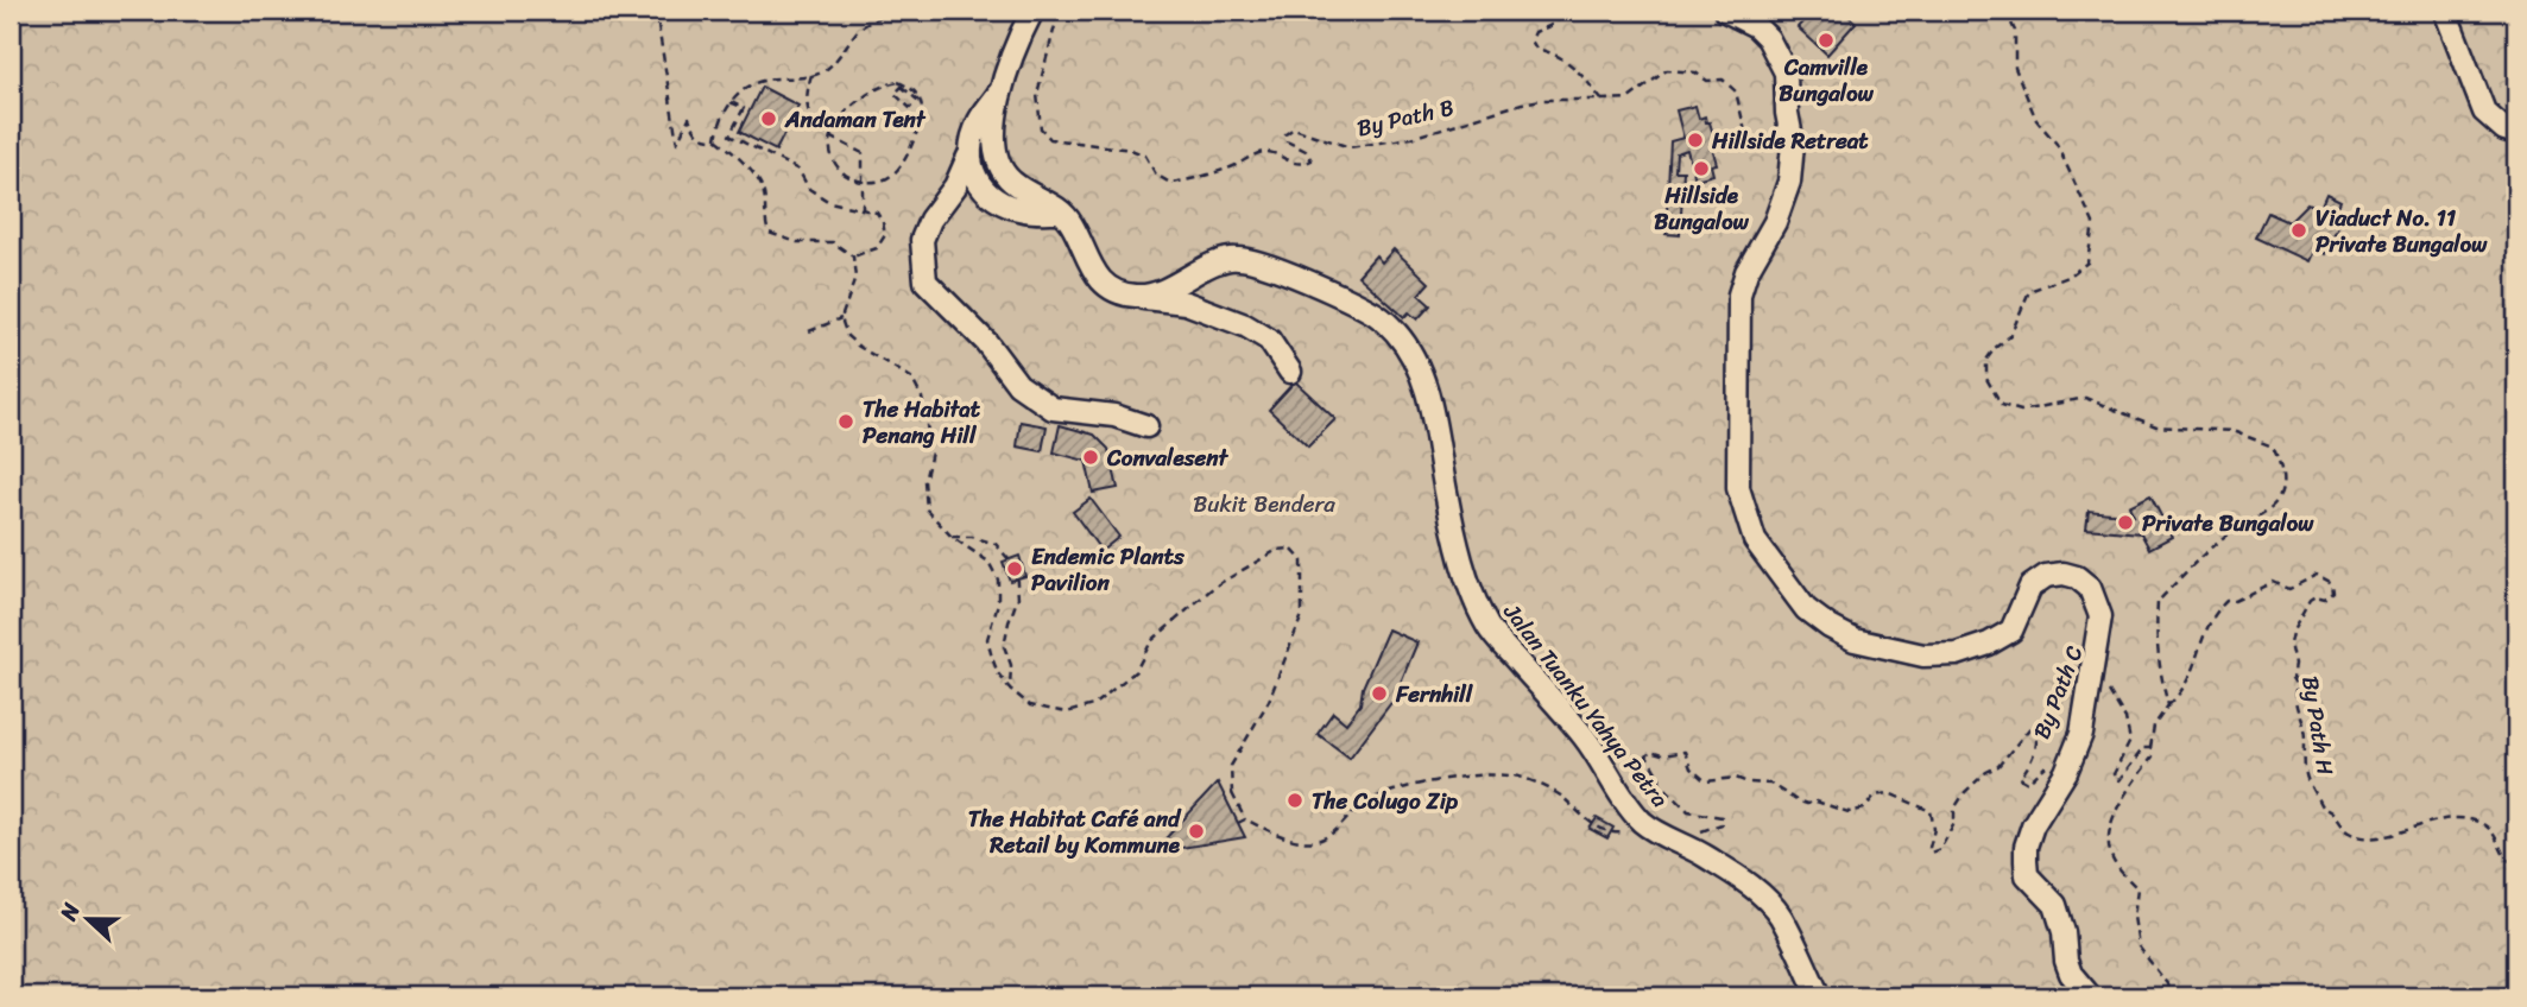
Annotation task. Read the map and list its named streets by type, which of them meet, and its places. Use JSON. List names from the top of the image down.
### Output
{
  "streets": {
    "street": ["Jalan Tuanku Yahya Petra"],
    "path": ["By Path B", "By Path C", "By Path H"]
  },
  "crossings": [
    ["By Path C", "Jalan Tuanku Yahya Petra"]
  ],
  "parks": ["Bukit Bendera"],
  "places": [
    "Camville Bungalow",
    "Andaman Tent",
    "Hillside Retreat",
    "Hillside Bungalow",
    "Viaduct No. 11 Private Bungalow",
    "The Habitat Penang Hill",
    "Convalesent",
    "Private Bungalow",
    "Endemic Plants Pavilion",
    "Fernhill",
    "The Colugo Zip",
    "The Habitat Café and Retail by Kommune"
  ],
  "north": "left"
}
